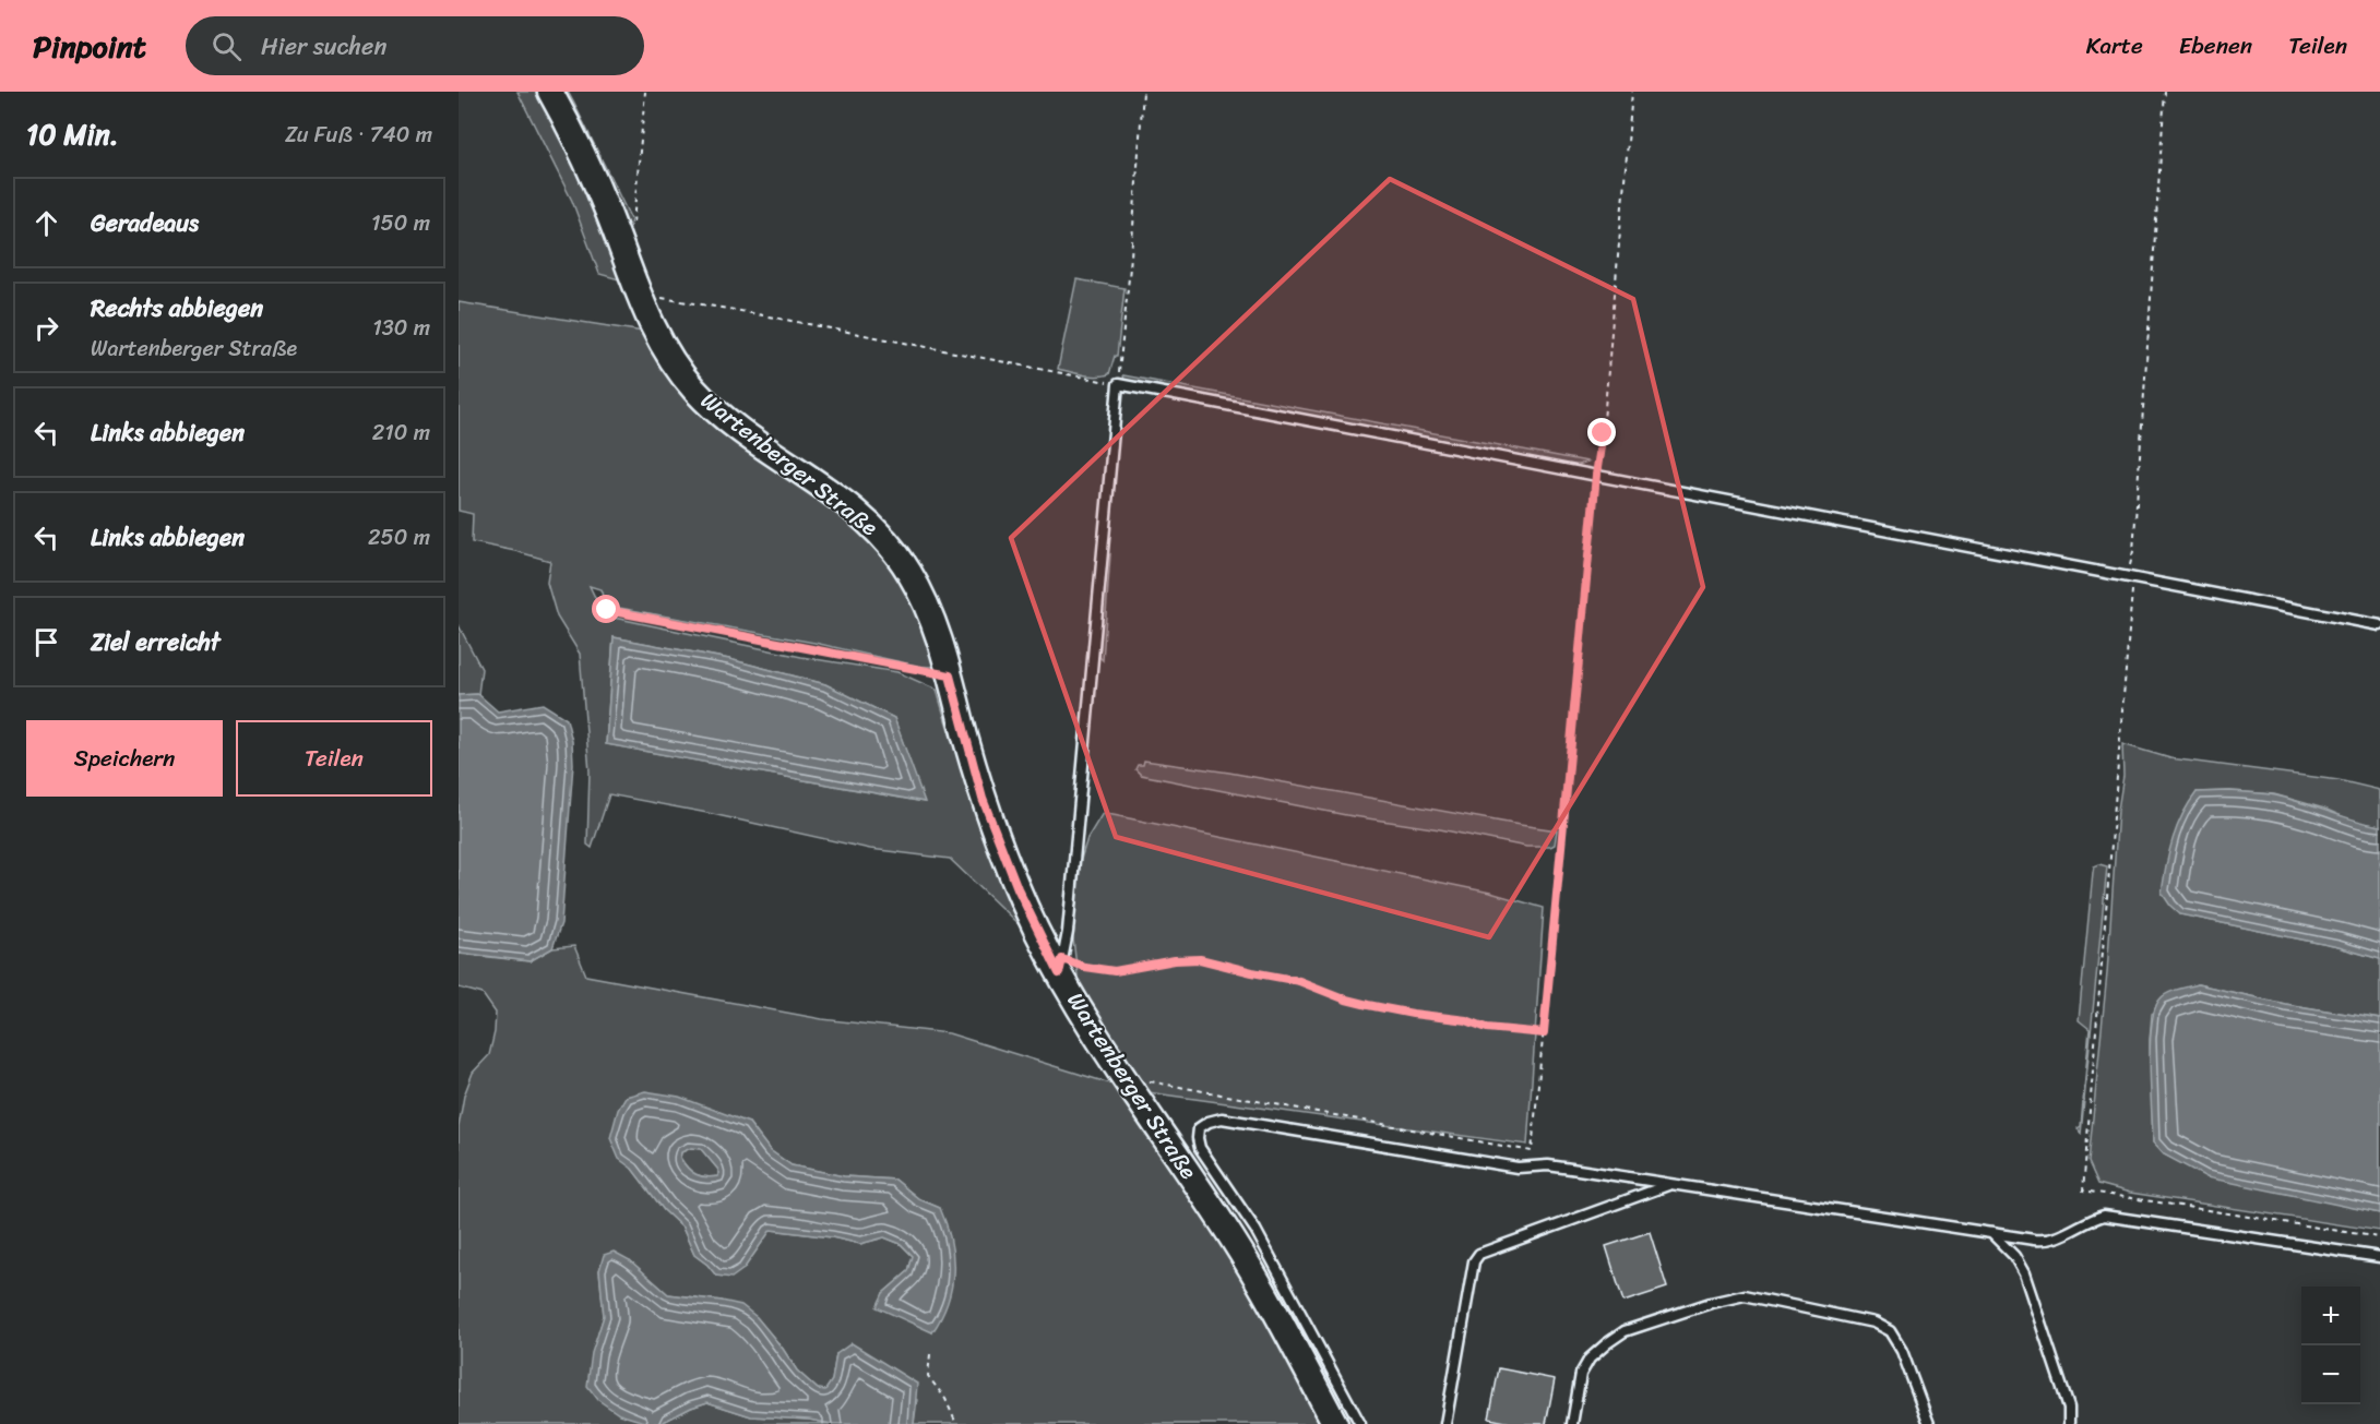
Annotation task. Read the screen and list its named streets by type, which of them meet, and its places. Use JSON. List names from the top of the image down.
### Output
{
  "streets": {
    "main road": ["Wartenberger Straße"]
  },
  "page": {
    "header": "Pinpoint",
    "search": "Hier suchen",
    "nav": ["Karte", "Ebenen", "Teilen"],
    "heading": ["10 Min.", "Zu Fuß · 740 m"],
    "list": [
      ["Geradeaus", "150 m"],
      ["Rechts abbiegen", "Wartenberger Straße", "130 m"],
      ["Links abbiegen", "210 m"],
      ["Links abbiegen", "250 m"],
      "Ziel erreicht"
    ],
    "buttons": ["Speichern", "Teilen"],
    "map_buttons": ["+", "−"]
  }
}
